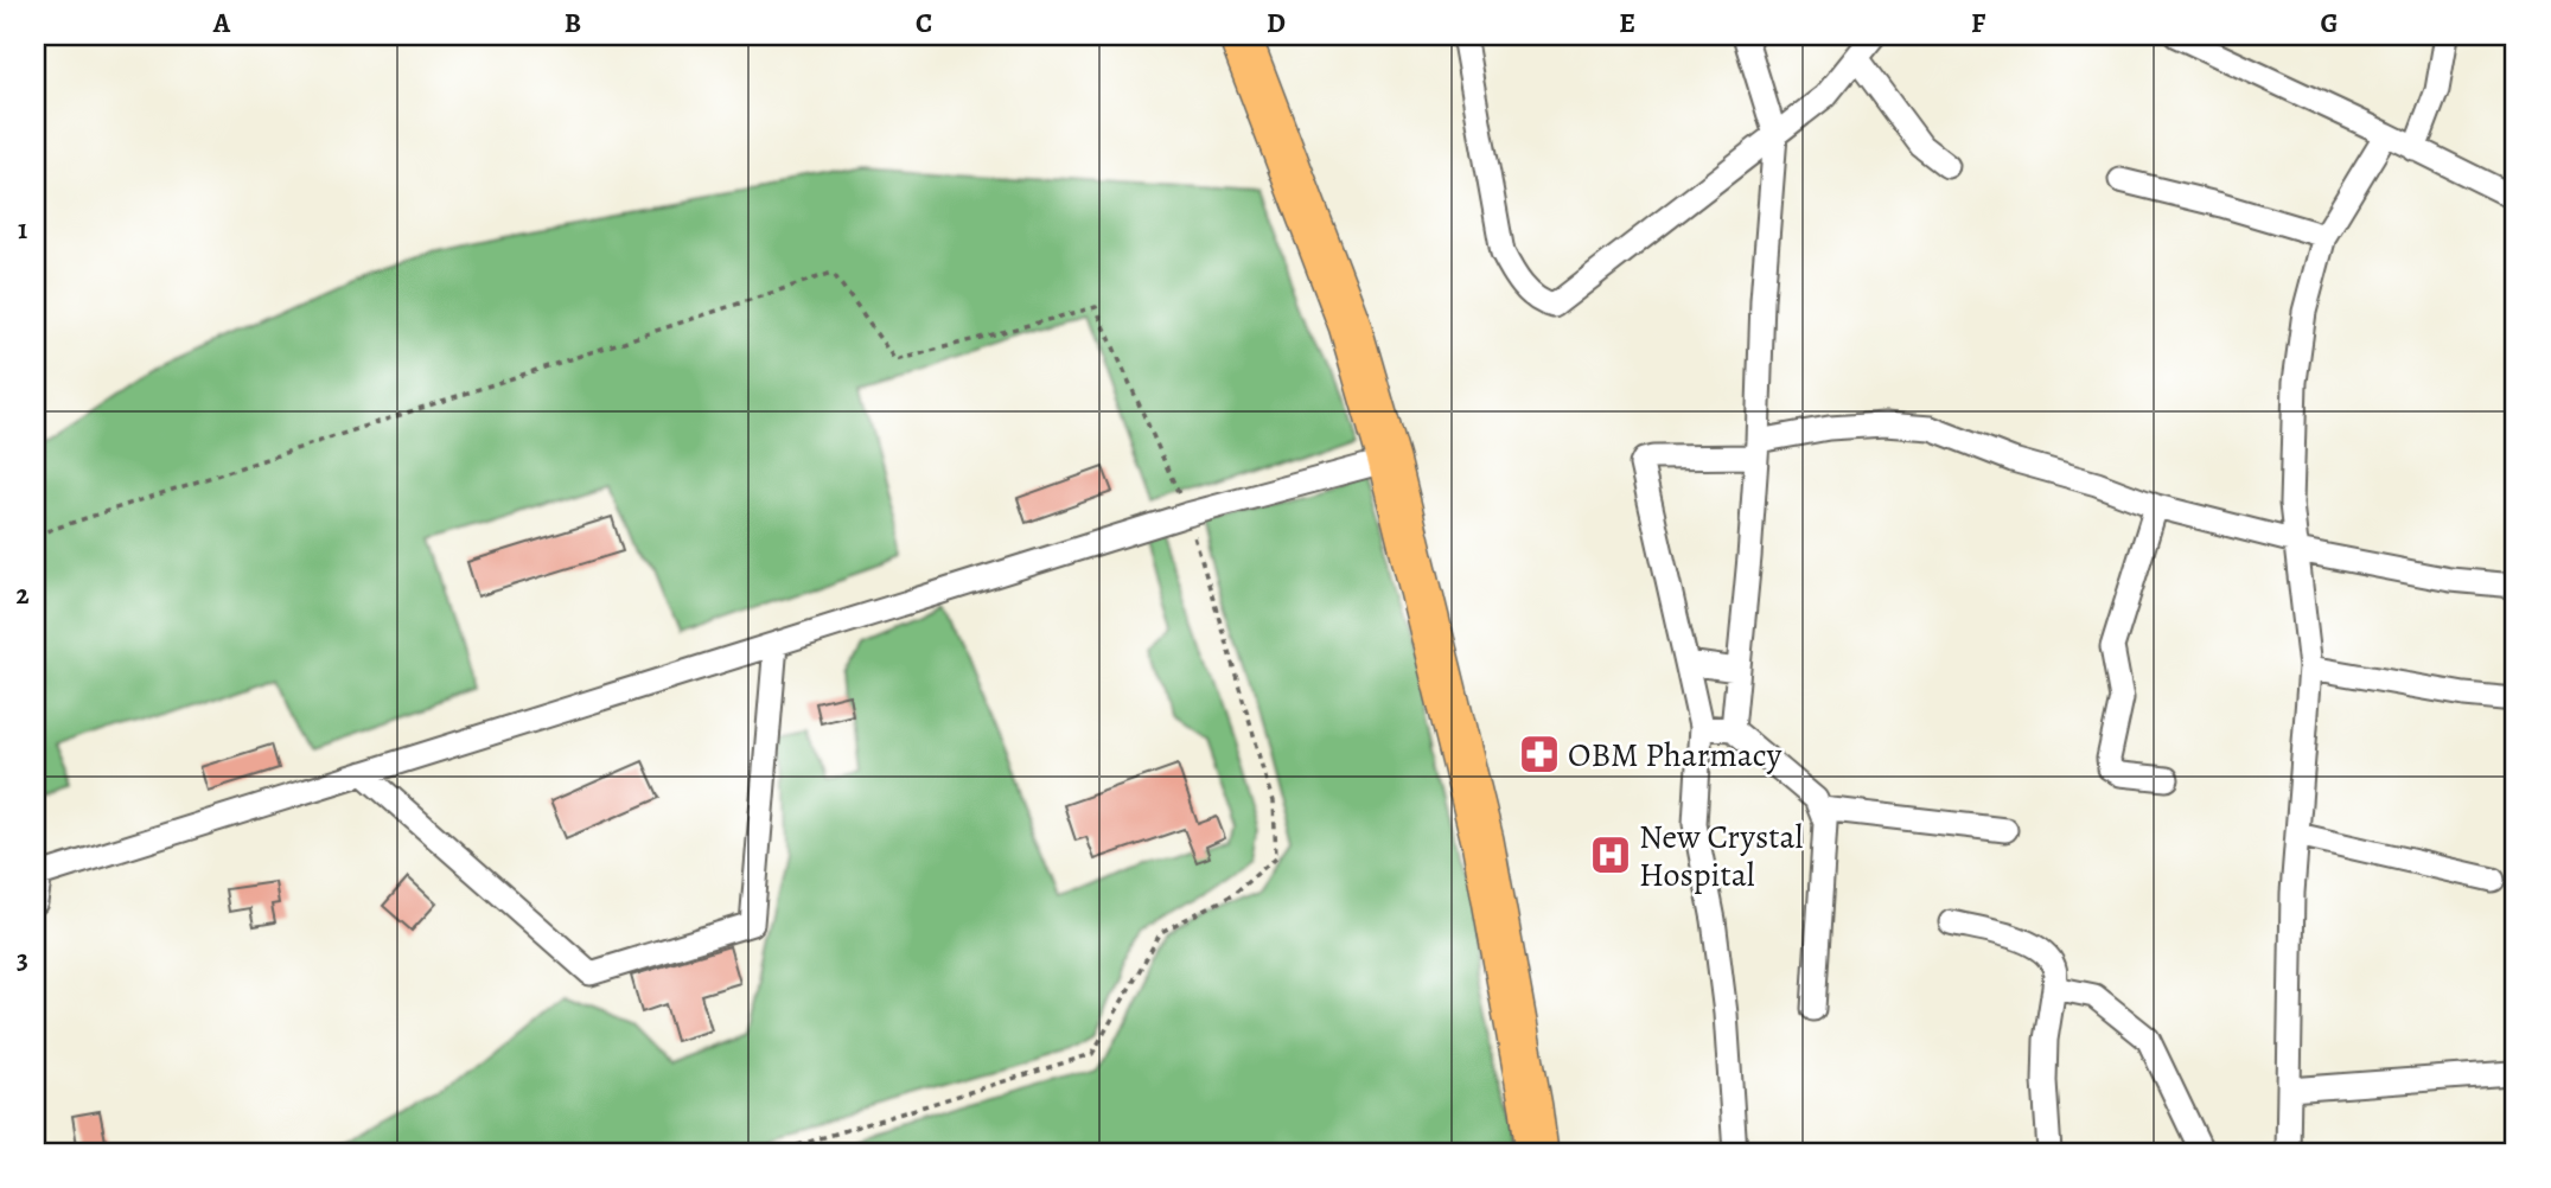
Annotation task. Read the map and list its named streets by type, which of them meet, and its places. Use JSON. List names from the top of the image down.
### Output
{
  "places": {
    "pharmacy": ["OBM Pharmacy"],
    "hospital": ["New Crystal Hospital"]
  },
  "grid": {
    "columns": [
      "A",
      "B",
      "C",
      "D",
      "E",
      "F",
      "G"
    ],
    "rows": ["1", "2", "3"]
  }
}
